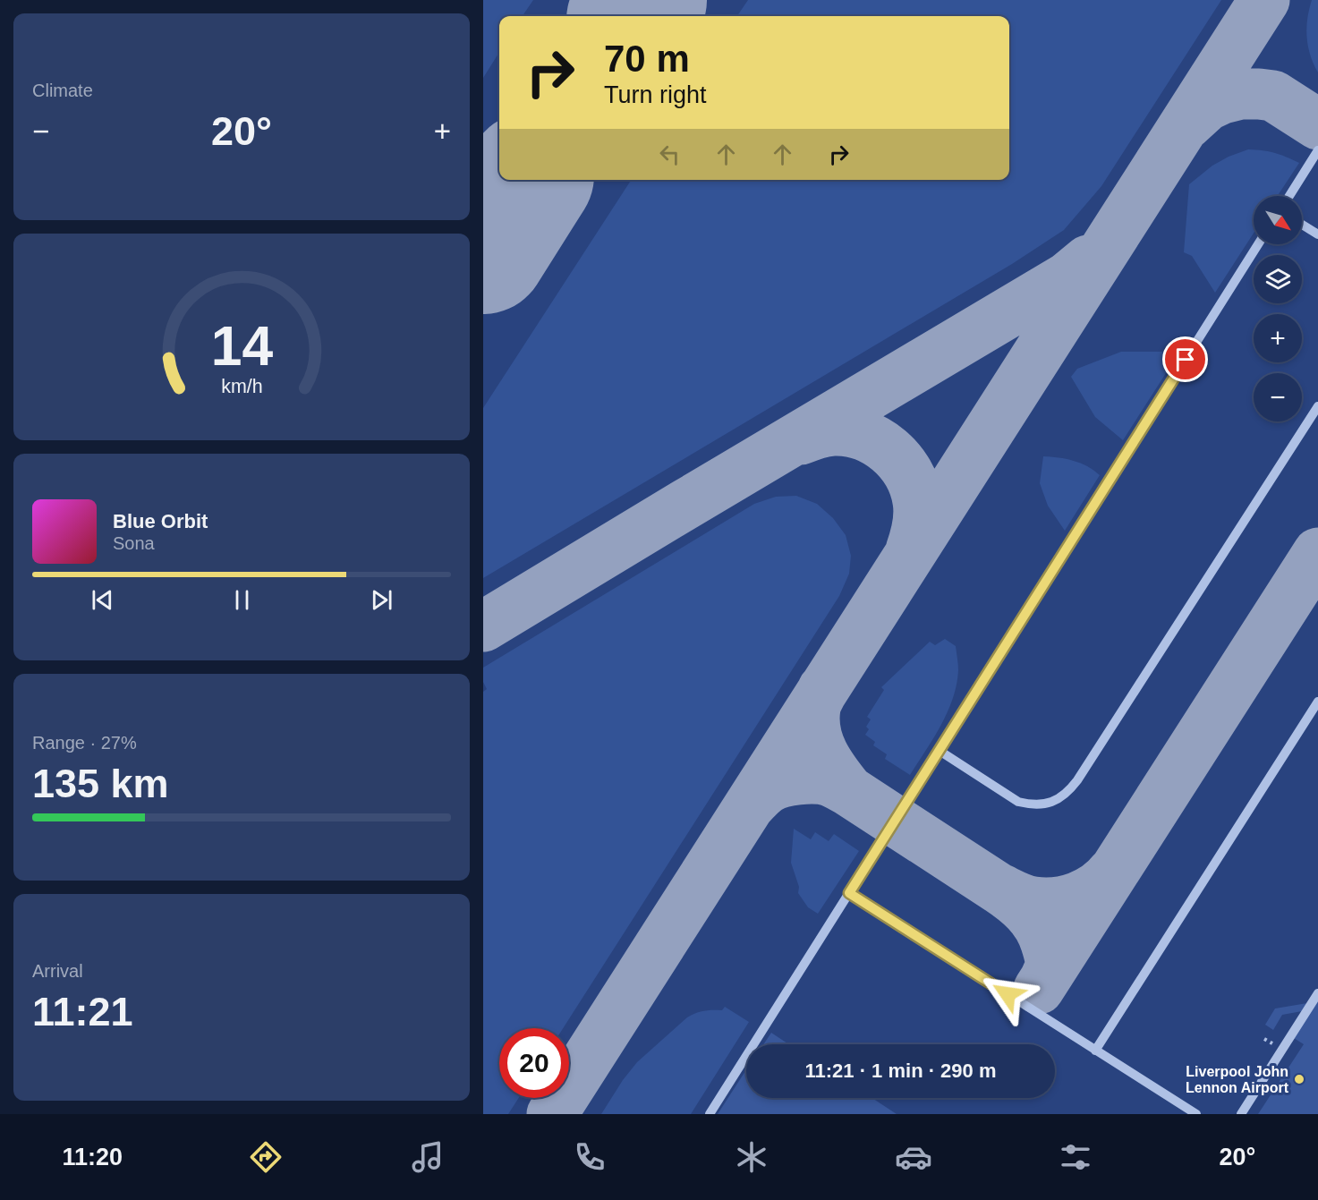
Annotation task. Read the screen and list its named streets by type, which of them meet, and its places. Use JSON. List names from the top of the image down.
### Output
{
  "places": ["Liverpool John Lennon Airport"],
  "north": "bottom right",
  "page": {
    "tile": [
      "Climate",
      ["Range · 27%", "135 km"],
      ["Arrival", "11:21"]
    ],
    "turn": ["70 m", "Turn right"],
    "heat": ["−", "20°", "+"],
    "map_buttons": ["+", "−"],
    "song": ["Blue Orbit", "Sona"],
    "limit": "20",
    "trip": "11:21 · 1 min · 290 m",
    "tabs": ["11:20", "20°"],
    "gauge": ["14", "km/h"]
  }
}
